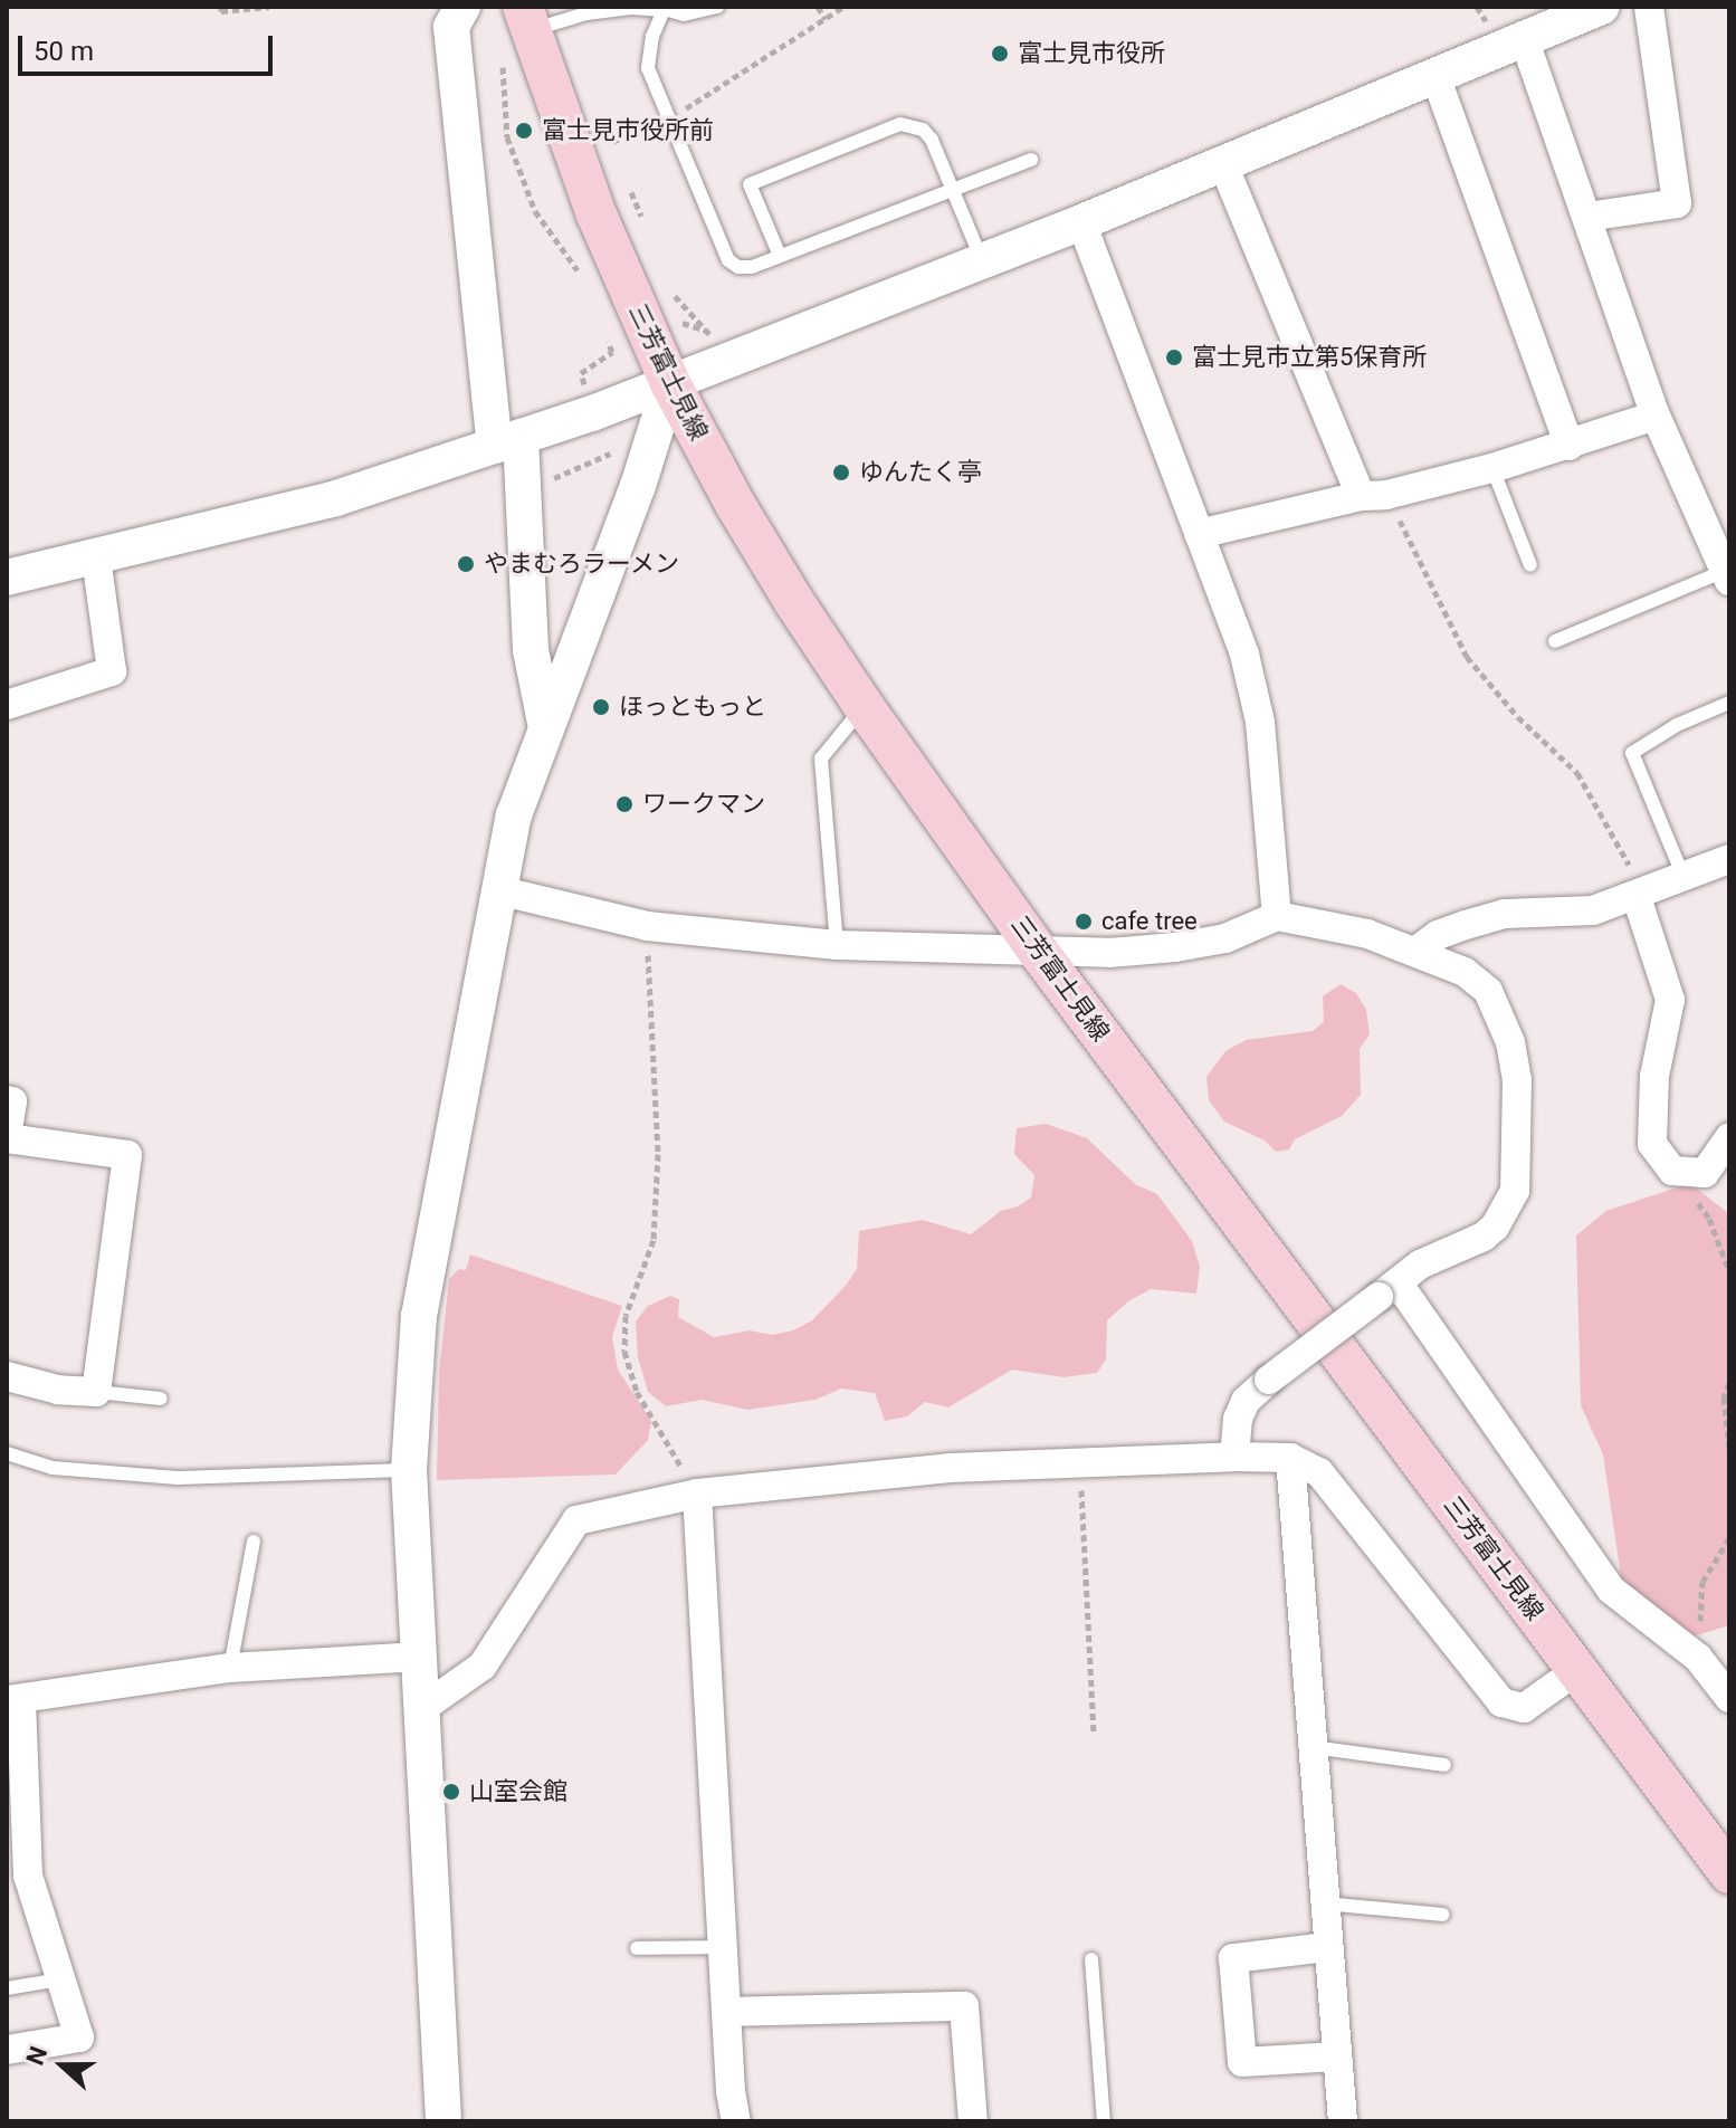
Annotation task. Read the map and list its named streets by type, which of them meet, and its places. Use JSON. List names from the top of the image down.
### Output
{
  "streets": {
    "main road": ["三芳富士見線"]
  },
  "places": [
    "富士見市役所",
    "富士見市役所前",
    "富士見市立第5保育所",
    "ゆんたく亭",
    "やまむろラーメン",
    "ほっともっと",
    "ワークマン",
    "cafe tree",
    "山室会館"
  ],
  "scale_bar": "50 m",
  "north": "left"
}
